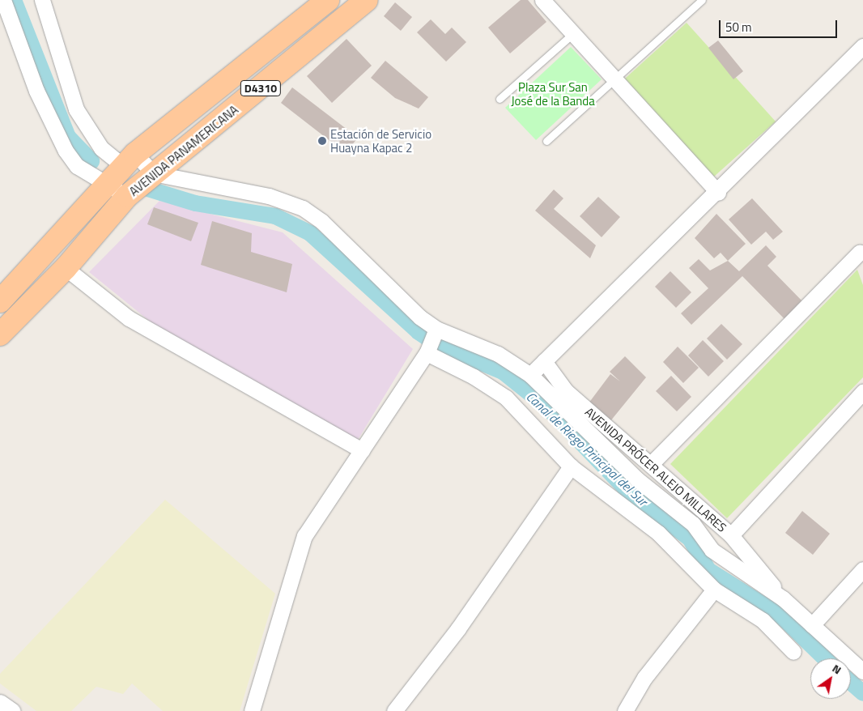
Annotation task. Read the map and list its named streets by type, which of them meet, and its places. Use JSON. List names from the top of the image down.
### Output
{
  "streets": {
    "main road": ["D4310", "AVENIDA PANAMERICANA"],
    "street": ["AVENIDA PRÓCER ALEJO MILLARES"]
  },
  "crossings": [
    ["AVENIDA PANAMERICANA", "AVENIDA PRÓCER ALEJO MILLARES"]
  ],
  "water": ["Canal de Riego Principal del Sur"],
  "parks": ["Plaza Sur San José de la Banda"],
  "places": ["Estación de Servicio Huayna Kapac 2"],
  "scale_bar": "50 m",
  "north": "top right"
}
